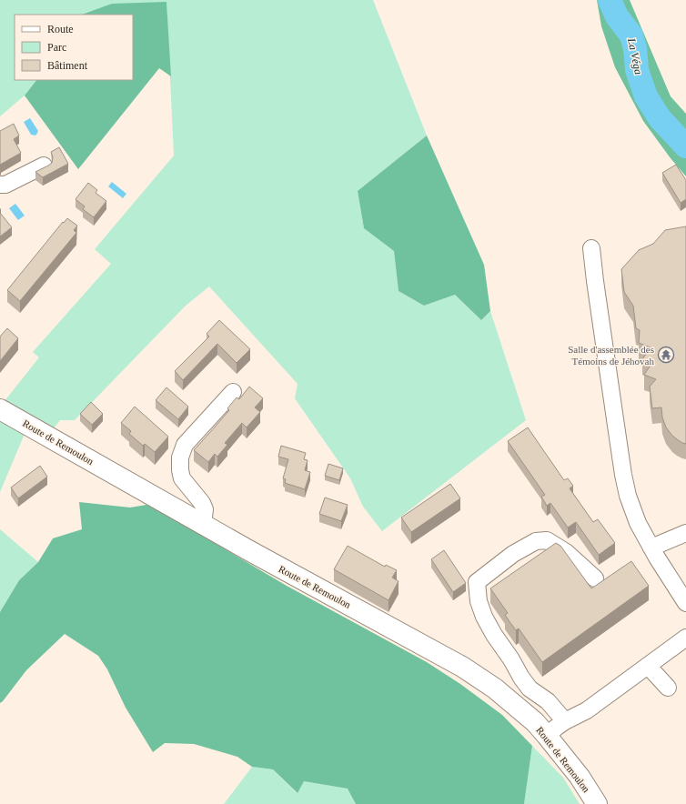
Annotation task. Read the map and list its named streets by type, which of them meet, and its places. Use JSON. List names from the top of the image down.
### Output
{
  "streets": {
    "main road": ["Route de Remoulon"]
  },
  "water": ["La Véga"],
  "places": {
    "temple": ["Salle d'assemblée des Témoins de Jéhovah"]
  },
  "legend": ["Route", "Parc", "Bâtiment"]
}
